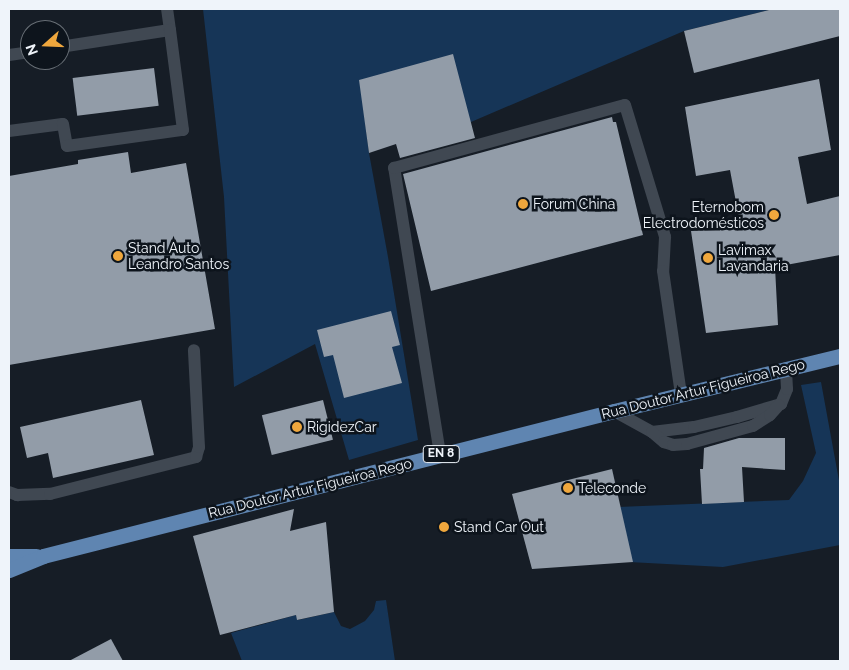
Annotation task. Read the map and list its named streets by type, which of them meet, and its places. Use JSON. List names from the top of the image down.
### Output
{
  "streets": {
    "main road": ["Rua Doutor Artur Figueiroa Rego", "EN 8"]
  },
  "places": [
    "Forum China",
    "Eternobom Electrodomésticos",
    "Stand Auto Leandro Santos",
    "Lavimax Lavandaria",
    "RigidezCar",
    "Teleconde",
    "Stand Car Out"
  ],
  "north": "left"
}
